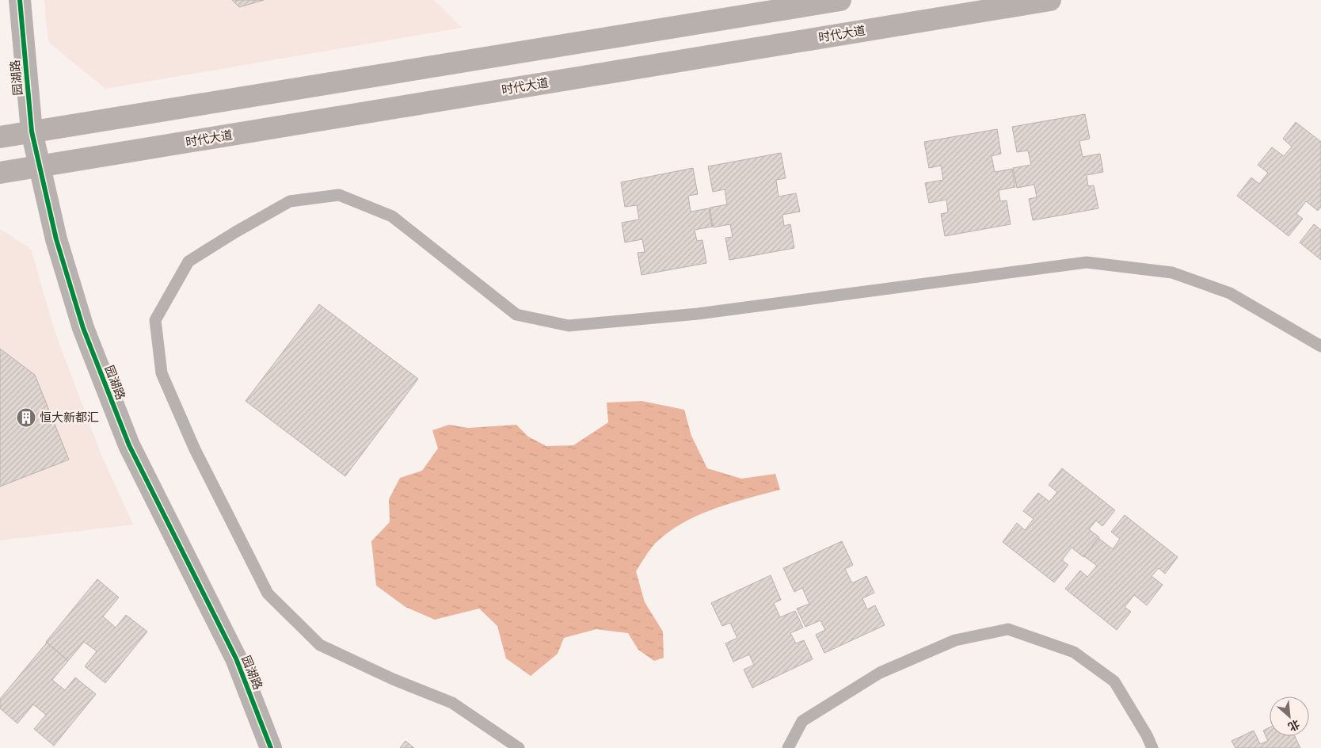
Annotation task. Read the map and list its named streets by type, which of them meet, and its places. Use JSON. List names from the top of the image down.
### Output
{
  "streets": {
    "main road": ["时代大道"],
    "street": ["园湖路"]
  },
  "crossings": [
    ["时代大道", "园湖路"]
  ],
  "places": {
    "building": ["恒大新都汇"]
  },
  "north": "bottom right"
}
